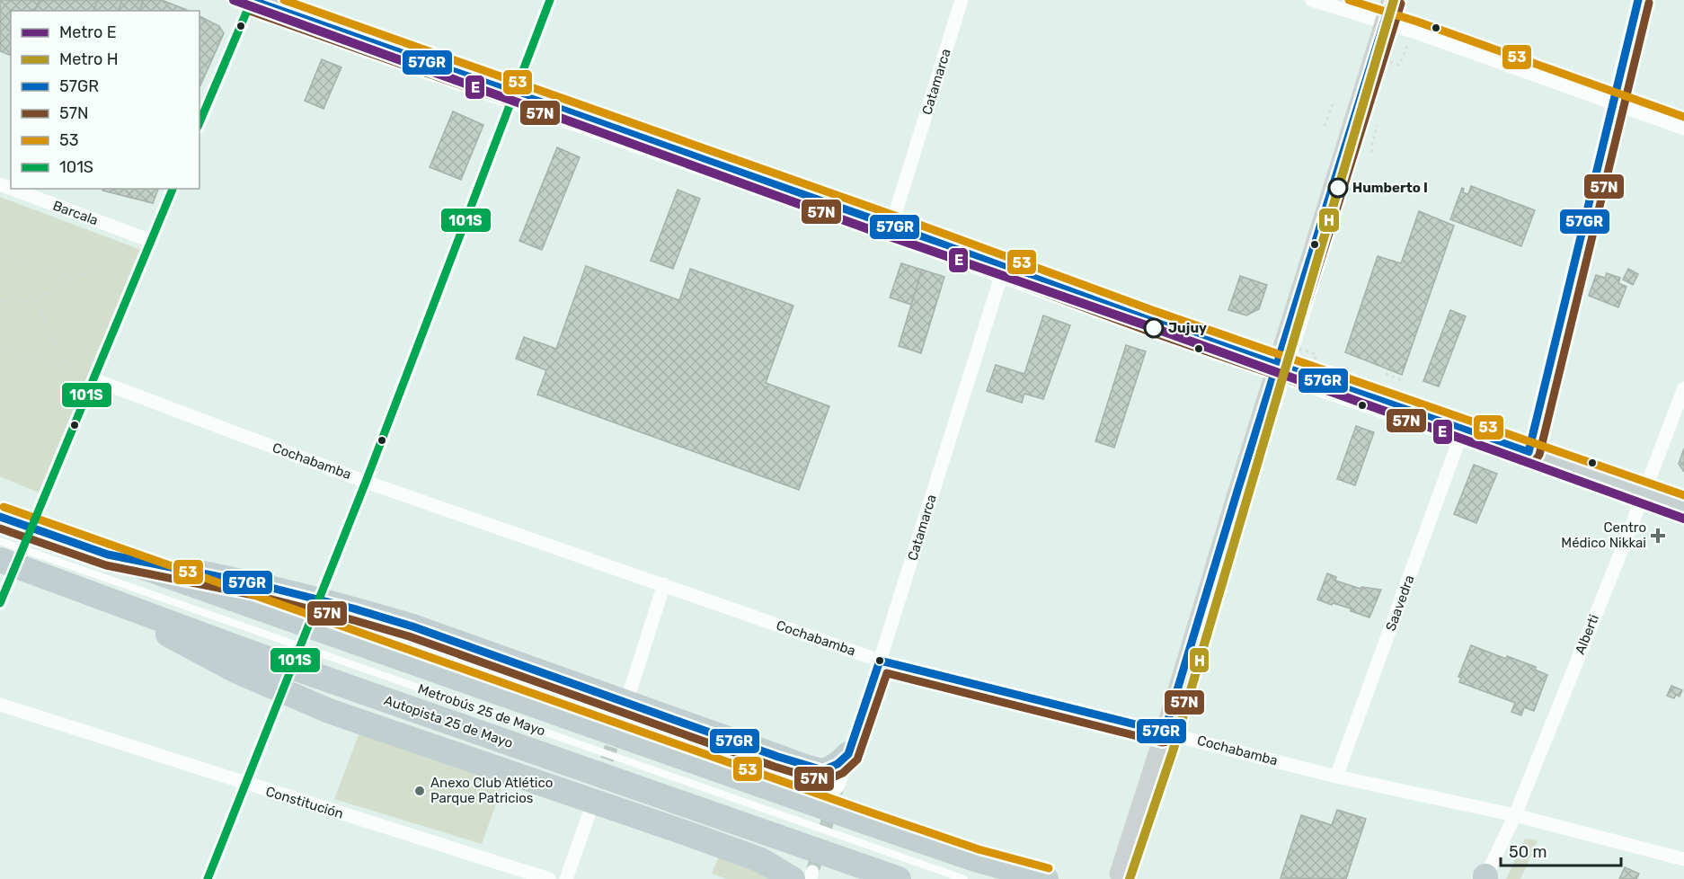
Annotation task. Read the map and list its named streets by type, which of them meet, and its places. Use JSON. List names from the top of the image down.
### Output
{
  "streets": {
    "highway": ["Autopista 25 de Mayo"],
    "street": [
      "Catamarca",
      "Barcala",
      "Cochabamba",
      "Saavedra",
      "Alberti",
      "Constitución"
    ],
    "lane": ["Metrobús 25 de Mayo"]
  },
  "crossings": [
    ["Catamarca", "Cochabamba"],
    ["Cochabamba", "Saavedra"],
    ["Cochabamba", "Alberti"]
  ],
  "places": {
    "other": ["Humberto I", "Jujuy", "Anexo Club Atlético Parque Patricios"],
    "health": ["Centro Médico Nikkai"]
  },
  "lines": [
    "metro line E",
    "metro line H",
    "transit line 57GR",
    "transit line 53",
    "transit line 101S",
    "transit line 57N"
  ],
  "legend": [
    "Metro E",
    "Metro H",
    "57GR",
    "57N",
    "53",
    "101S"
  ],
  "scale_bar": "50 m"
}
